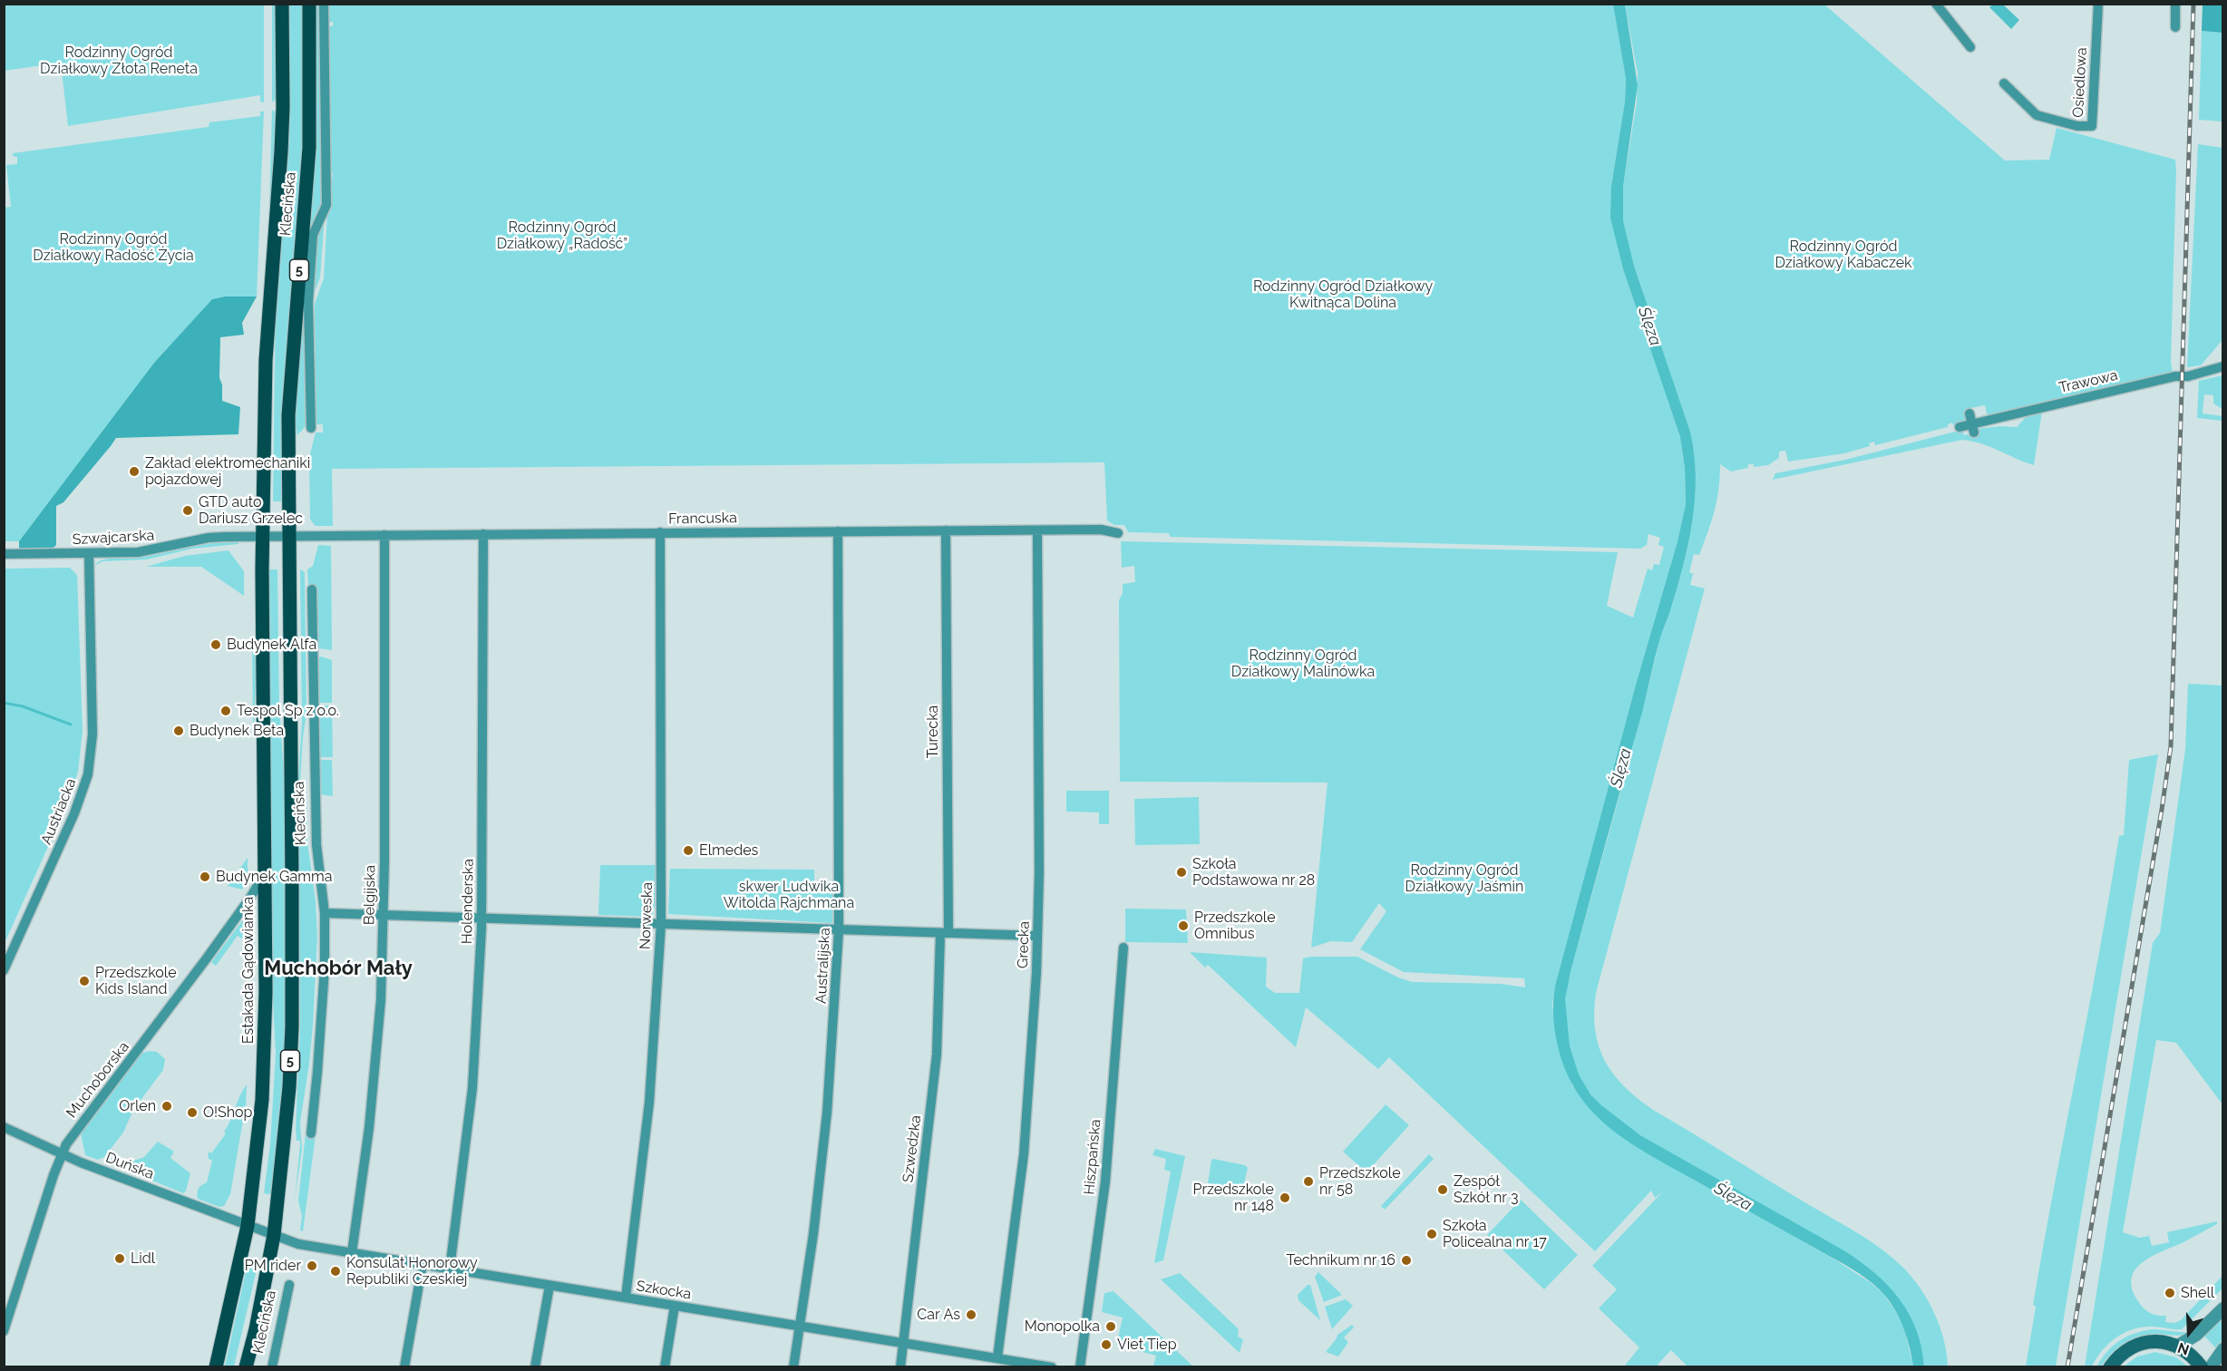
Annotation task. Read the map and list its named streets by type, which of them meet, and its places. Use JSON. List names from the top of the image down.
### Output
{
  "streets": {
    "main road": ["Klecińska", "5", "Estakada Gądowianka"],
    "street": [
      "Osiedlowa",
      "Trawowa",
      "Francuska",
      "Szwajcarska",
      "Turecka",
      "Austriacka",
      "Belgijska",
      "Holenderska",
      "Norweska",
      "Grecka",
      "Australijska",
      "Muchoborska",
      "Szwedzka",
      "Hiszpańska",
      "Duńska",
      "Szkocka"
    ]
  },
  "crossings": [
    ["Klecińska", "5"],
    ["Klecińska", "Francuska"],
    ["Klecińska", "Szwajcarska"],
    ["Klecińska", "Estakada Gądowianka"],
    ["5", "Francuska"],
    ["5", "Szwajcarska"],
    ["5", "Duńska"],
    ["5", "Szkocka"],
    ["Francuska", "Szwajcarska"],
    ["Francuska", "Turecka"],
    ["Francuska", "Belgijska"],
    ["Francuska", "Holenderska"],
    ["Francuska", "Norweska"],
    ["Francuska", "Grecka"],
    ["Francuska", "Australijska"],
    ["Szwajcarska", "Austriacka"],
    ["Szwajcarska", "Estakada Gądowianka"],
    ["Turecka", "Szwedzka"],
    ["Belgijska", "Szkocka"],
    ["Holenderska", "Szkocka"],
    ["Norweska", "Szkocka"],
    ["Grecka", "Szkocka"],
    ["Australijska", "Szkocka"],
    ["Estakada Gądowianka", "Muchoborska"],
    ["Estakada Gądowianka", "Duńska"],
    ["Muchoborska", "Duńska"],
    ["Szwedzka", "Szkocka"],
    ["Duńska", "Szkocka"]
  ],
  "districts": ["Muchobór Mały"],
  "water": ["Ślęza"],
  "parks": [
    "Rodzinny Ogród Działkowy Złota Reneta",
    "Rodzinny Ogród Działkowy „Radość”",
    "Rodzinny Ogród Działkowy Radość Życia",
    "Rodzinny Ogród Działkowy Kabaczek",
    "Rodzinny Ogród Działkowy Kwitnąca Dolina",
    "Rodzinny Ogród Działkowy Malinówka",
    "Rodzinny Ogród Działkowy Jaśmin",
    "skwer Ludwika Witolda Rajchmana"
  ],
  "places": [
    "Zakład elektromechaniki pojazdowej",
    "GTD auto Dariusz Grzelec",
    "Budynek Alfa",
    "Tespol Sp z o.o.",
    "Budynek Beta",
    "Elmedes",
    "Szkoła Podstawowa nr 28",
    "Budynek Gamma",
    "Przedszkole Omnibus",
    "Przedszkole Kids Island",
    "Orlen",
    "O!Shop",
    "Przedszkole nr 58",
    "Zespół Szkół nr 3",
    "Przedszkole nr 148",
    "Szkoła Policealna nr 17",
    "Lidl",
    "Technikum nr 16",
    "PM rider",
    "Konsulat Honorowy Republiki Czeskiej",
    "Shell",
    "Car As",
    "Monopolka",
    "Viet Tiep"
  ],
  "north": "bottom"
}
